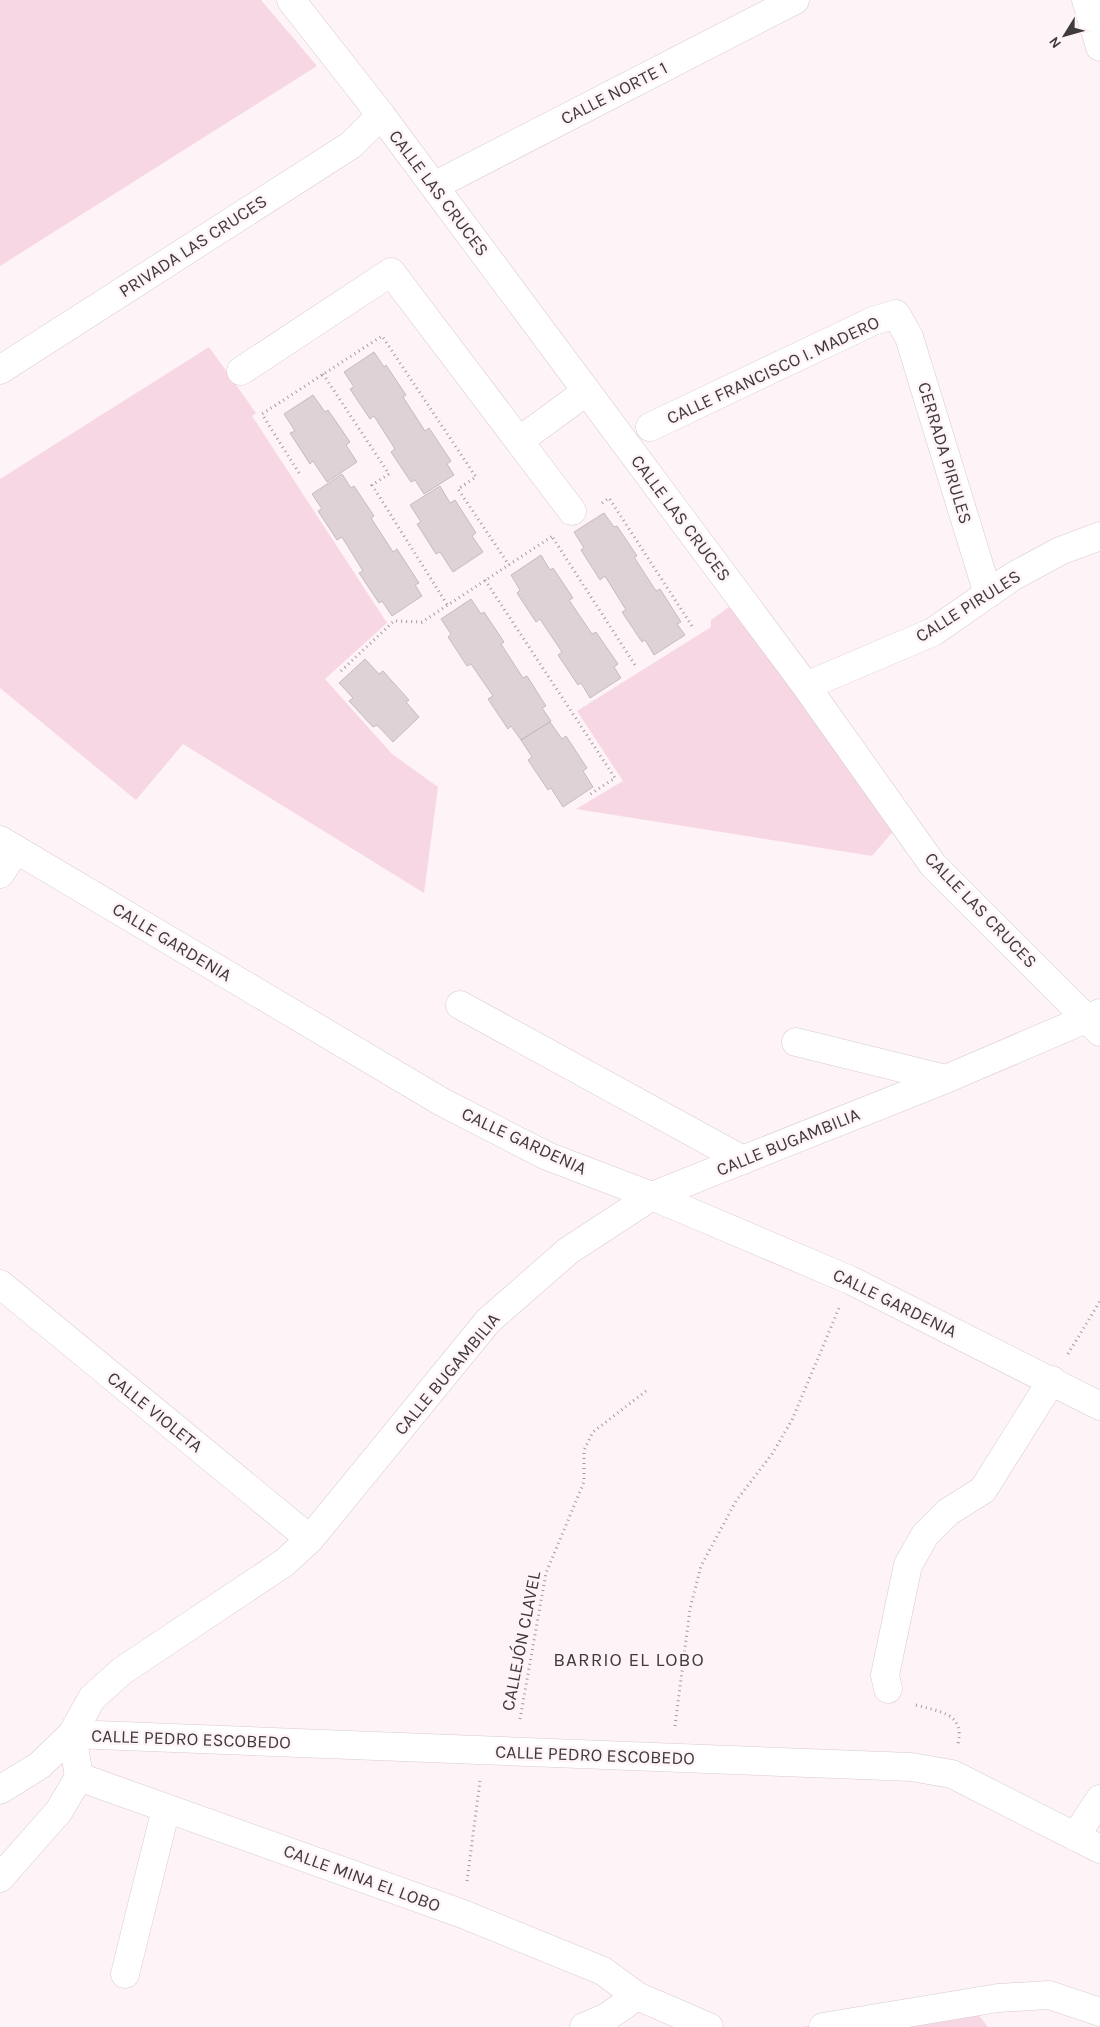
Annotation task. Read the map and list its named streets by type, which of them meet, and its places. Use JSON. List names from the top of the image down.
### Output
{
  "streets": {
    "street": [
      "CALLE NORTE 1",
      "CALLE LAS CRUCES",
      "PRIVADA LAS CRUCES",
      "CALLE FRANCISCO I. MADERO",
      "CERRADA PIRULES",
      "CALLE PIRULES",
      "CALLE GARDENIA",
      "CALLE BUGAMBILIA",
      "CALLE VIOLETA",
      "CALLE PEDRO ESCOBEDO",
      "CALLE MINA EL LOBO"
    ],
    "path": ["CALLEJÓN CLAVEL"]
  },
  "crossings": [
    ["CALLE NORTE 1", "CALLE LAS CRUCES"],
    ["CALLE LAS CRUCES", "PRIVADA LAS CRUCES"],
    ["CALLE LAS CRUCES", "CALLE PIRULES"],
    ["CALLE LAS CRUCES", "CALLE BUGAMBILIA"],
    ["CALLE FRANCISCO I. MADERO", "CERRADA PIRULES"],
    ["CERRADA PIRULES", "CALLE PIRULES"],
    ["CALLE GARDENIA", "CALLE BUGAMBILIA"],
    ["CALLE BUGAMBILIA", "CALLE VIOLETA"],
    ["CALLE BUGAMBILIA", "CALLE PEDRO ESCOBEDO"],
    ["CALLEJÓN CLAVEL", "CALLE PEDRO ESCOBEDO"]
  ],
  "districts": ["BARRIO EL LOBO"],
  "north": "bottom left"
}
